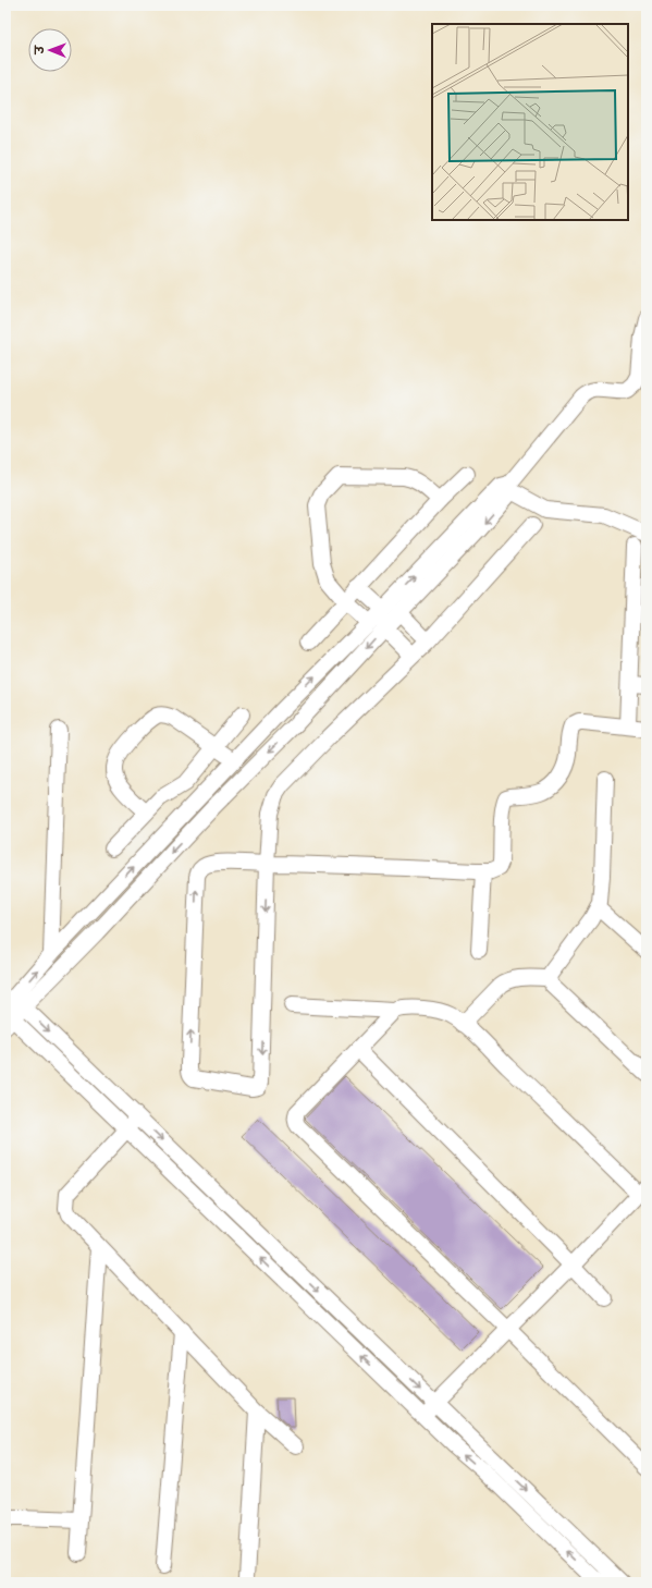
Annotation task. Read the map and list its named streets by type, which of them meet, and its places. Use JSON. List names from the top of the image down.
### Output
{
  "north": "left"
}
